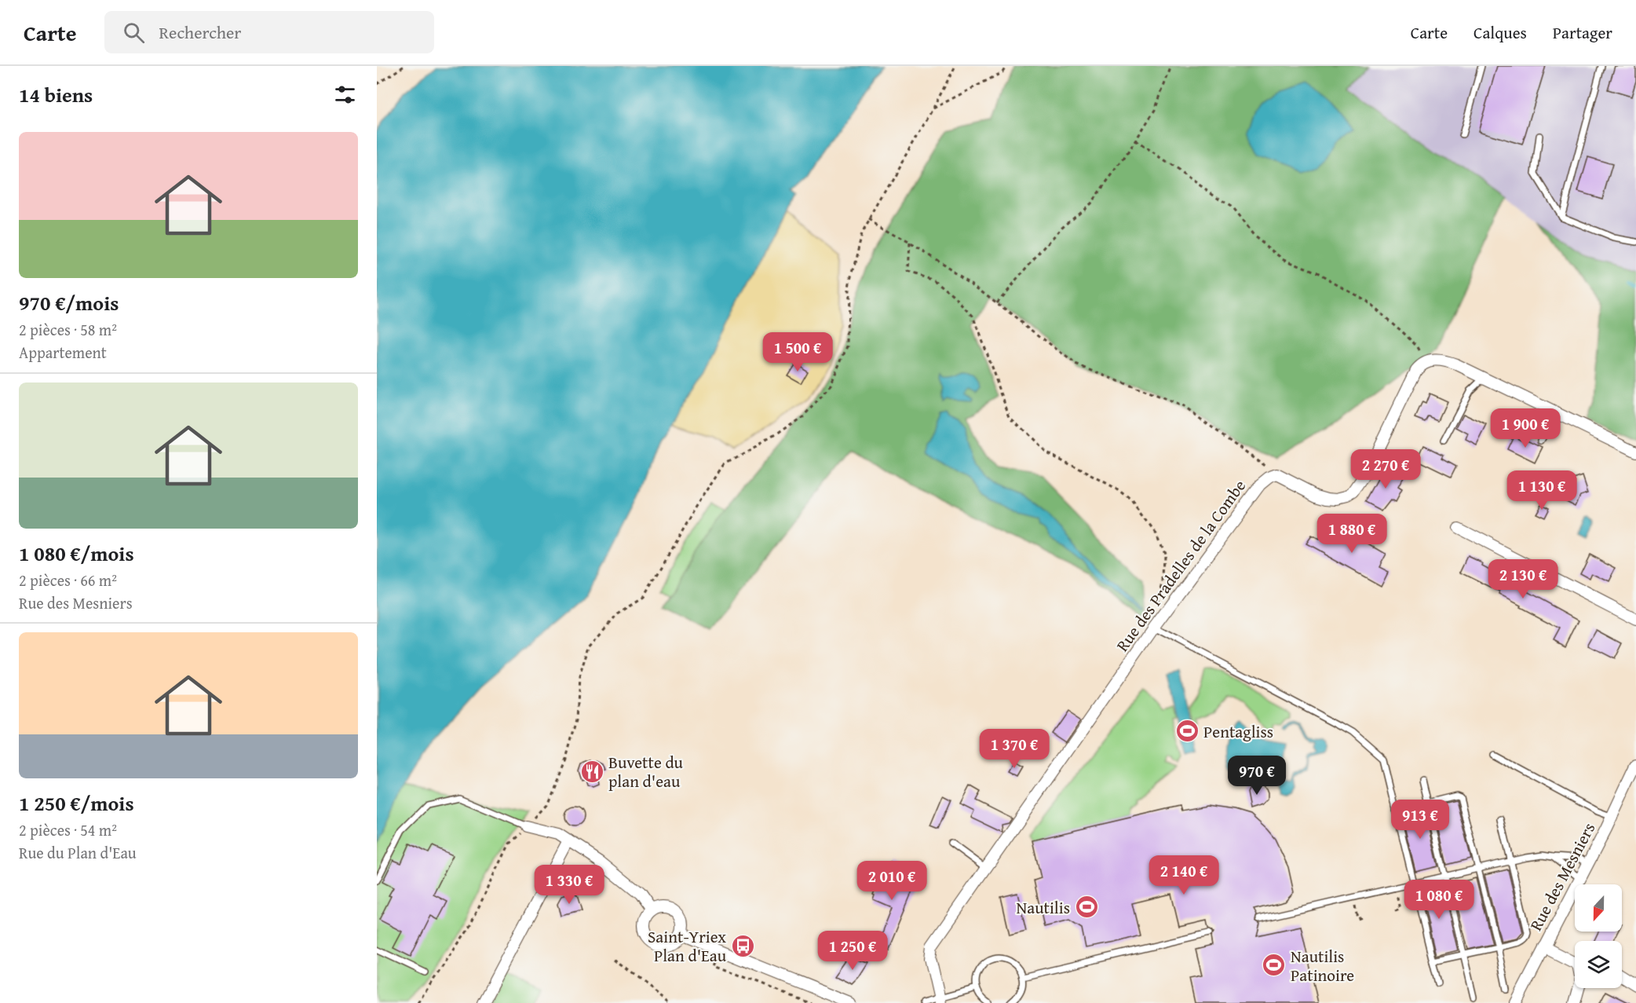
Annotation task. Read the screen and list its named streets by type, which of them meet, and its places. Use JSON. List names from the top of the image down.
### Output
{
  "streets": {
    "street": ["Rue des Pradelles de la Combe", "Rue des Mesniers"]
  },
  "places": {
    "sports": ["Pentagliss", "Nautilis", "Nautilis Patinoire"],
    "restaurant": ["Buvette du plan d'eau"],
    "bus stop": ["Saint-Yriex Plan d'Eau"]
  },
  "north": "bottom",
  "page": {
    "header": "Carte",
    "search": "Rechercher",
    "nav": ["Carte", "Calques", "Partager"],
    "heading": "14 biens",
    "list": [
      {
        "name": "970 €/mois",
        "note": "2 pièces · 58 m² · Appartement"
      },
      {
        "name": "1 080 €/mois",
        "note": "2 pièces · 66 m² · Rue des Mesniers"
      },
      {
        "name": "1 250 €/mois",
        "note": "2 pièces · 54 m² · Rue du Plan d'Eau"
      }
    ],
    "price": [
      "1 500 €",
      "1 900 €",
      "2 270 €",
      "1 130 €",
      "1 880 €",
      "2 130 €",
      "1 370 €",
      "970 €",
      "913 €",
      "2 140 €",
      "2 010 €",
      "1 330 €",
      "1 080 €",
      "1 250 €"
    ]
  }
}
